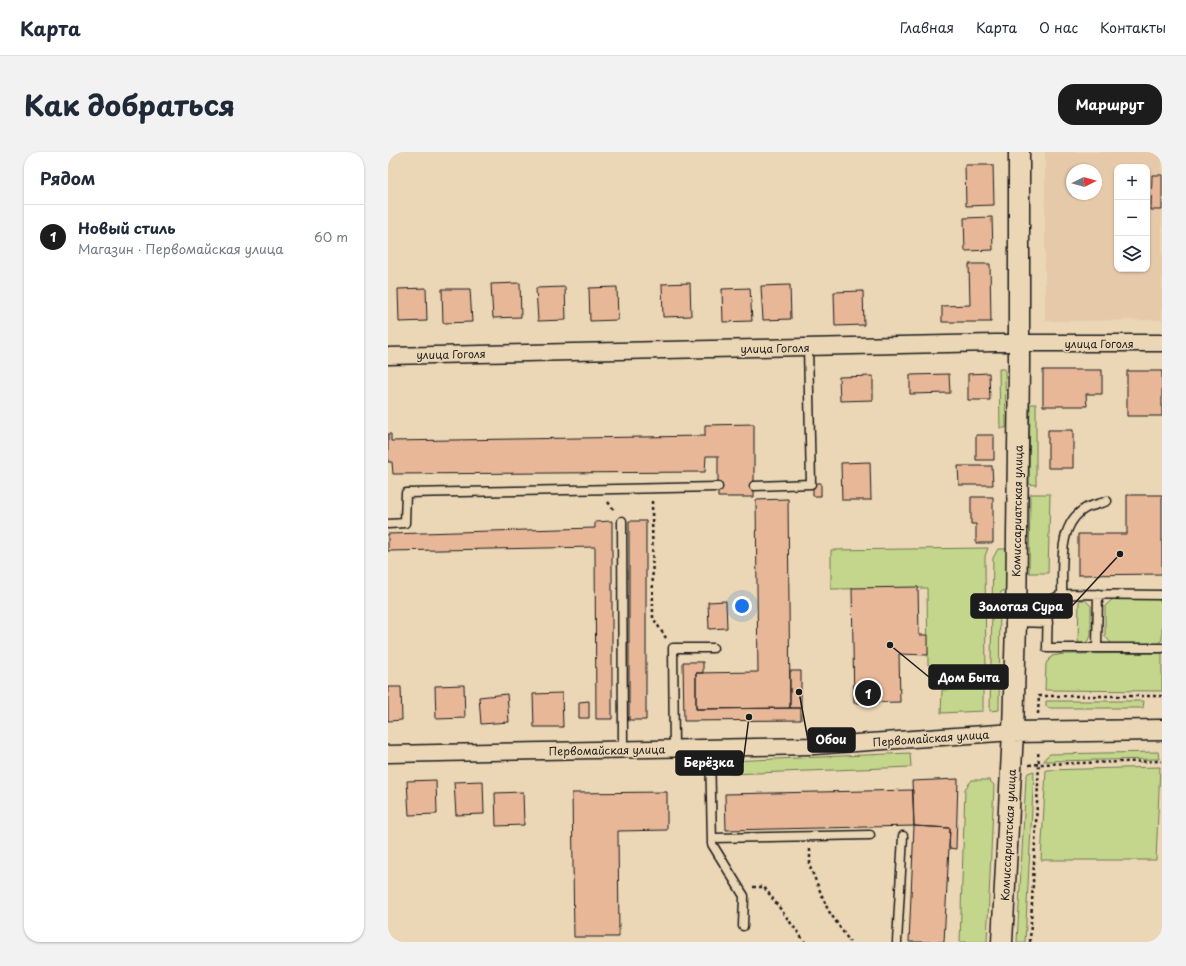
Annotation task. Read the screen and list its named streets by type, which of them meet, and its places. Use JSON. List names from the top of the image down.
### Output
{
  "streets": {
    "street": ["улица Гоголя", "Комиссариатская улица", "Первомайская улица"]
  },
  "crossings": [
    ["улица Гоголя", "Комиссариатская улица"],
    ["Комиссариатская улица", "Первомайская улица"]
  ],
  "places": [
    "Золотая Сура",
    "Дом Быта",
    "Обои",
    "Берёзка"
  ],
  "north": "right",
  "page": {
    "header": "Карта",
    "nav": [
      "Главная",
      "Карта",
      "О нас",
      "Контакты"
    ],
    "title": "Как добраться",
    "buttons": "Маршрут",
    "heading": "Рядом",
    "map_buttons": ["+", "−"],
    "list": [
      {
        "mark": "1",
        "name": "Новый стиль",
        "note": "Магазин · Первомайская улица",
        "value": "60 m"
      }
    ],
    "pins": "1"
  }
}
